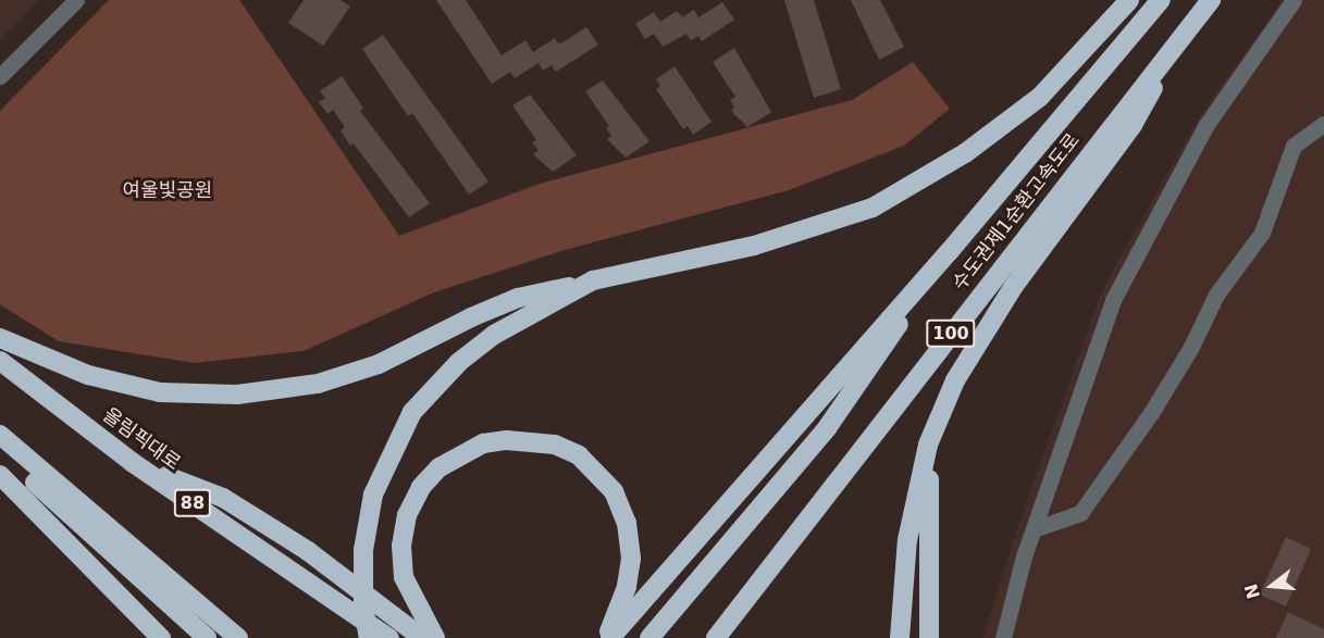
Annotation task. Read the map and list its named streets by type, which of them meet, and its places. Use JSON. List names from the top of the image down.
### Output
{
  "streets": {
    "highway": [
      "수도권제1순환고속도로",
      "100",
      "올림픽대로",
      "88"
    ]
  },
  "parks": ["여울빛공원"],
  "north": "left"
}
